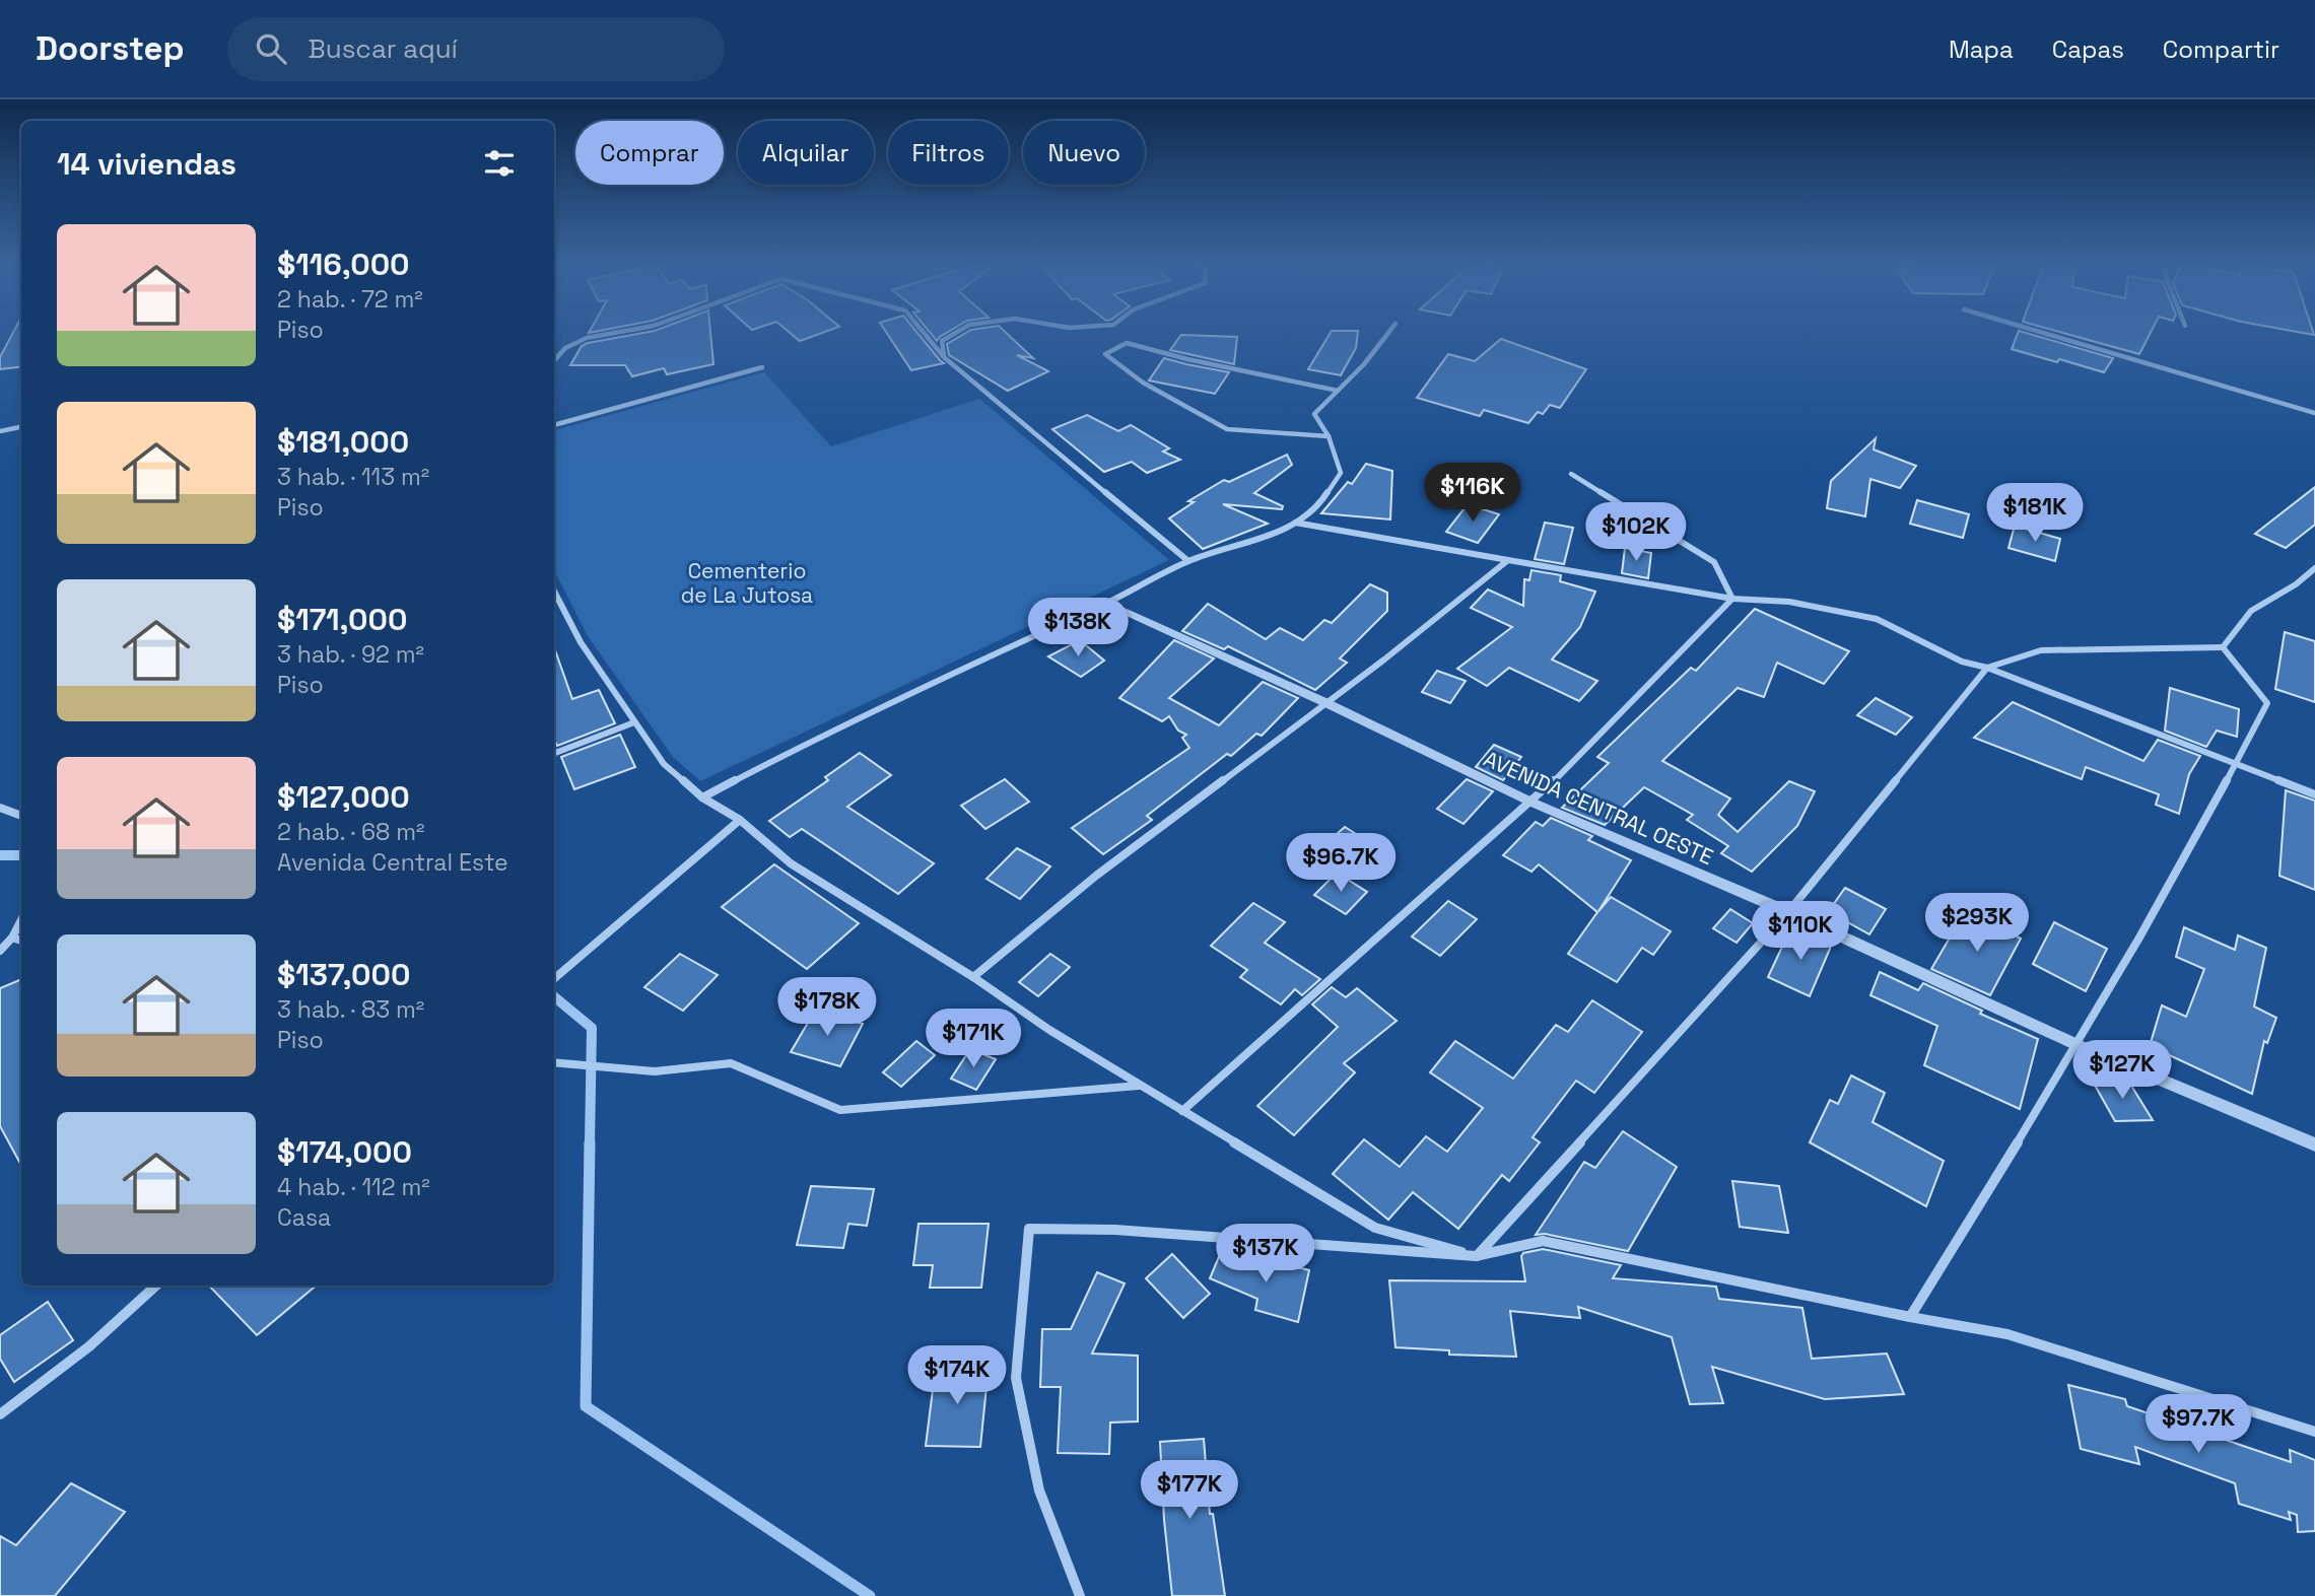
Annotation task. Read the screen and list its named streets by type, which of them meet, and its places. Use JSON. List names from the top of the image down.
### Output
{
  "streets": {
    "street": ["AVENIDA CENTRAL OESTE"]
  },
  "parks": ["Cementerio de La Jutosa"],
  "page": {
    "header": "Doorstep",
    "search": "Buscar aquí",
    "nav": ["Mapa", "Capas", "Compartir"],
    "chip": [
      "Comprar",
      "Alquilar",
      "Filtros",
      "Nuevo"
    ],
    "heading": "14 viviendas",
    "list": [
      {
        "name": "$116,000",
        "note": "2 hab. · 72 m² · Piso"
      },
      {
        "name": "$181,000",
        "note": "3 hab. · 113 m² · Piso"
      },
      {
        "name": "$171,000",
        "note": "3 hab. · 92 m² · Piso"
      },
      {
        "name": "$127,000",
        "note": "2 hab. · 68 m² · Avenida Central Este"
      },
      {
        "name": "$137,000",
        "note": "3 hab. · 83 m² · Piso"
      },
      {
        "name": "$174,000",
        "note": "4 hab. · 112 m² · Casa"
      }
    ],
    "price": [
      "$116K",
      "$181K",
      "$102K",
      "$138K",
      "$96.7K",
      "$293K",
      "$110K",
      "$178K",
      "$171K",
      "$127K",
      "$137K",
      "$174K",
      "$97.7K",
      "$177K"
    ]
  }
}
